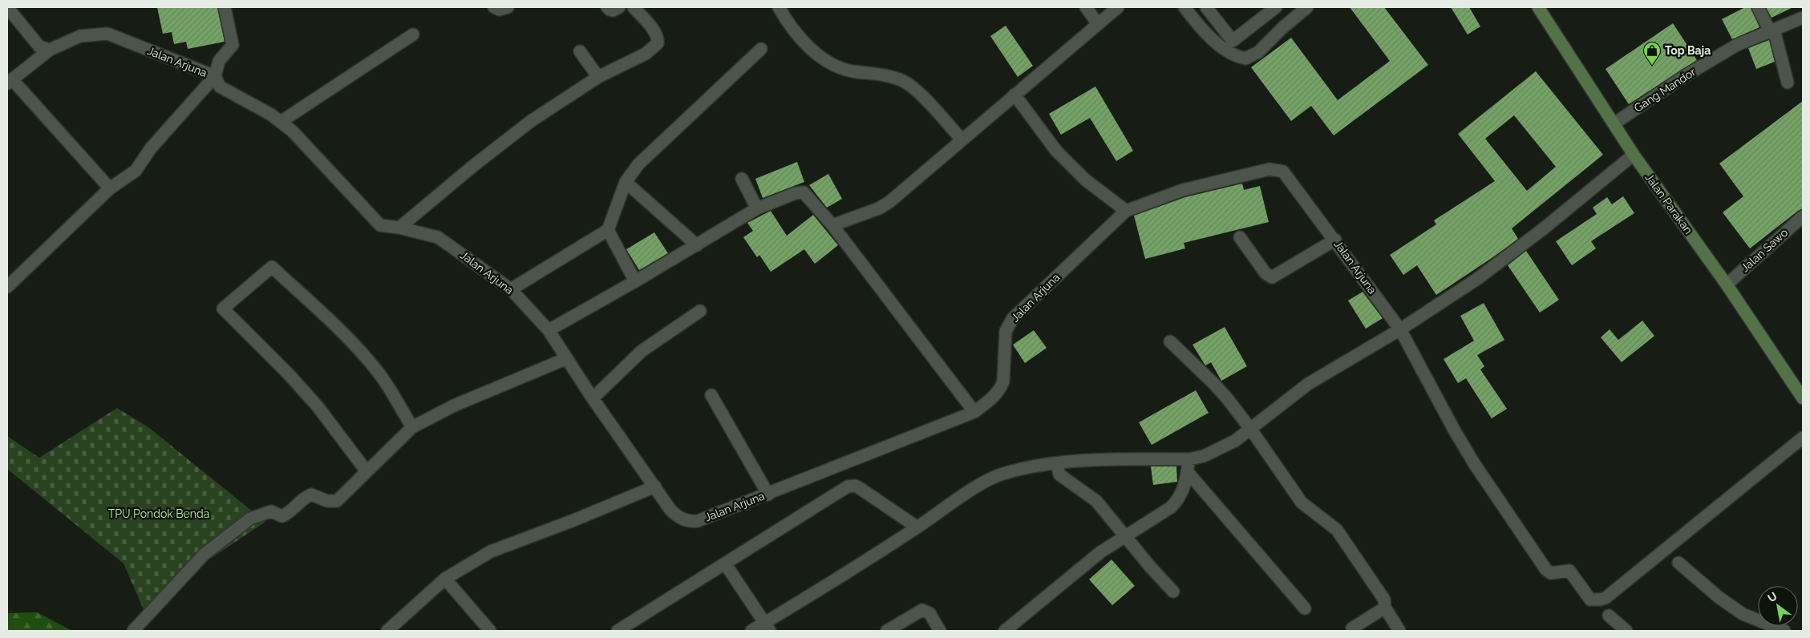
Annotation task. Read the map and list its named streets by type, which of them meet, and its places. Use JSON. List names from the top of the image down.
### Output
{
  "streets": {
    "street": [
      "Jalan Arjuna",
      "Gang Mandor",
      "Jalan Parakan",
      "Jalan Sawo"
    ]
  },
  "crossings": [
    ["Gang Mandor", "Jalan Parakan"],
    ["Jalan Parakan", "Jalan Sawo"]
  ],
  "parks": ["TPU Pondok Benda"],
  "places": {
    "shop": ["Top Baja"]
  },
  "north": "top left"
}
